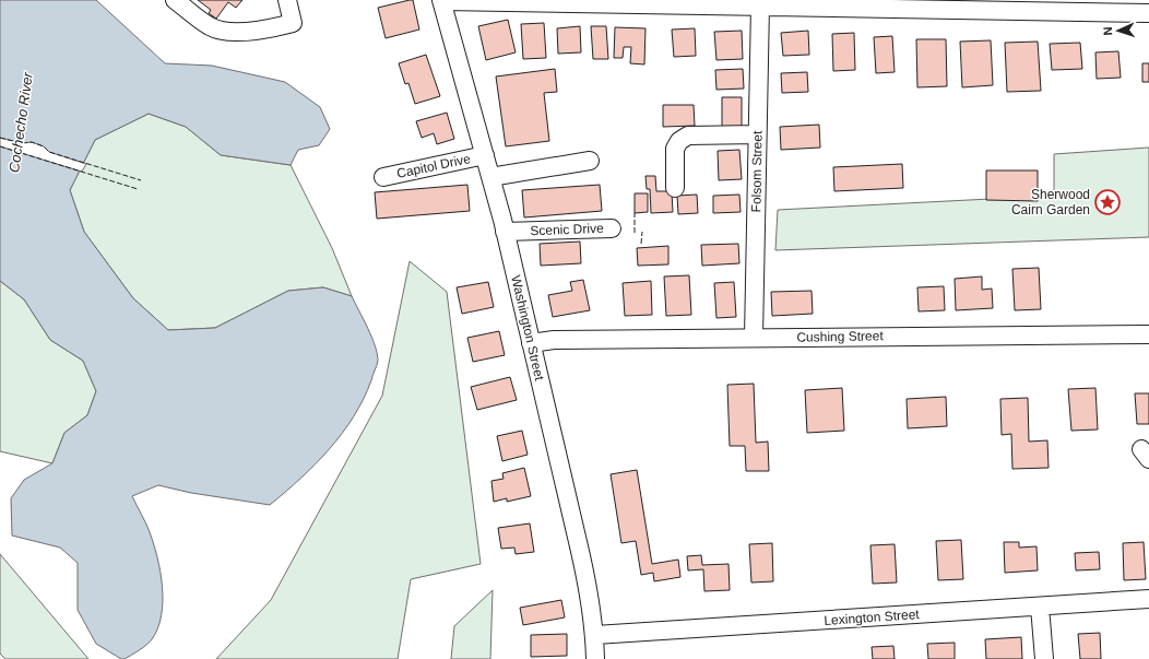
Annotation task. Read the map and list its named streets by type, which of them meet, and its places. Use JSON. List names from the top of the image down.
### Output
{
  "streets": {
    "street": [
      "Capitol Drive",
      "Folsom Street",
      "Scenic Drive",
      "Washington Street",
      "Cushing Street",
      "Lexington Street"
    ]
  },
  "crossings": [
    ["Capitol Drive", "Washington Street"],
    ["Folsom Street", "Cushing Street"],
    ["Scenic Drive", "Washington Street"],
    ["Washington Street", "Cushing Street"],
    ["Washington Street", "Lexington Street"]
  ],
  "water": ["Cochecho River"],
  "places": {
    "place": ["Sherwood Cairn Garden"]
  },
  "north": "left"
}
